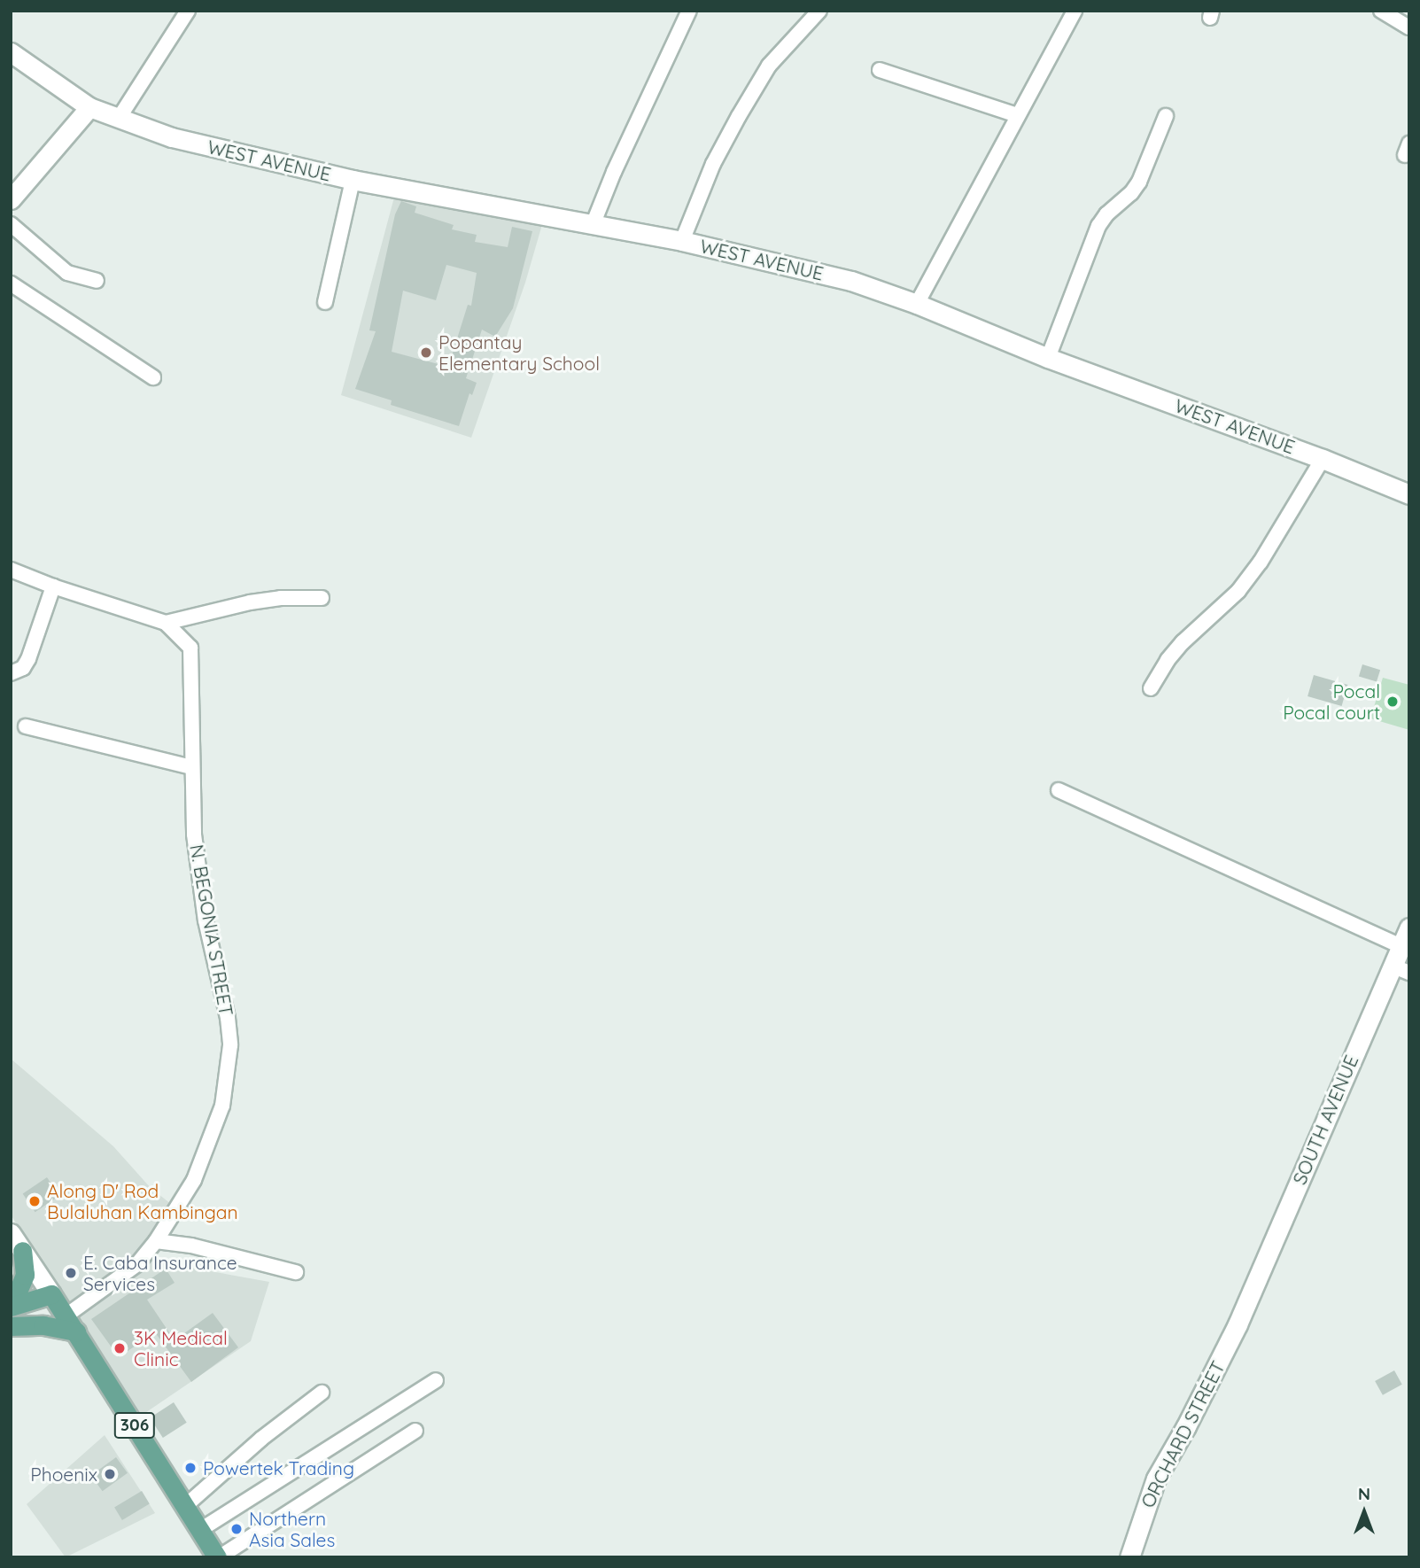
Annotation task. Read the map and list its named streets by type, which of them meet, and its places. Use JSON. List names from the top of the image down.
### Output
{
  "streets": {
    "main road": ["306"],
    "street": [
      "WEST AVENUE",
      "N. BEGONIA STREET",
      "SOUTH AVENUE",
      "ORCHARD STREET"
    ]
  },
  "crossings": [
    ["N. BEGONIA STREET", "306"],
    ["SOUTH AVENUE", "ORCHARD STREET"]
  ],
  "places": [
    "Popantay Elementary School",
    "Pocal Pocal court",
    "Along D' Rod Bulaluhan Kambingan",
    "E. Caba Insurance Services",
    "3K Medical Clinic",
    "Powertek Trading",
    "Phoenix",
    "Northern Asia Sales"
  ],
  "north": "top"
}
